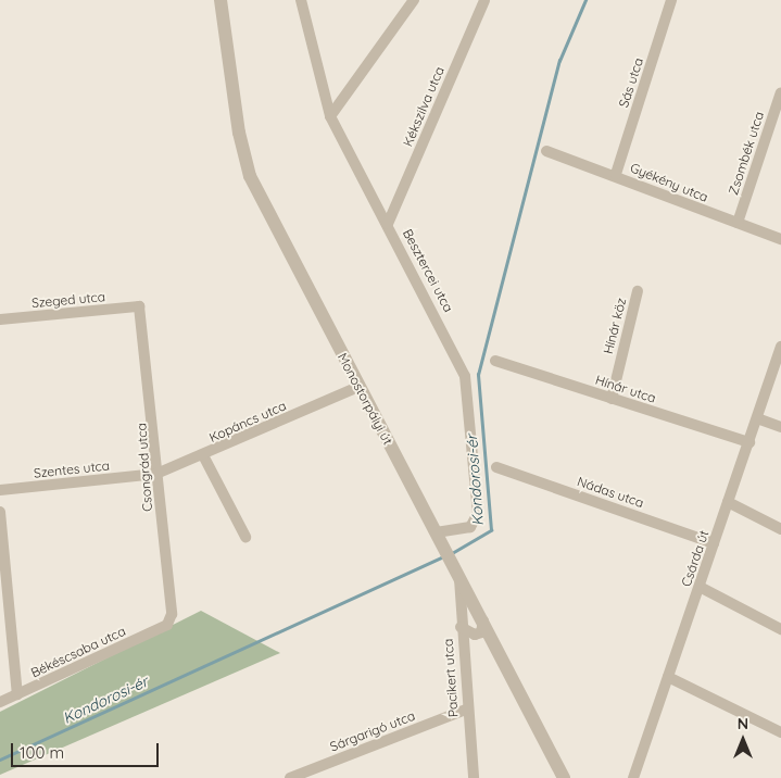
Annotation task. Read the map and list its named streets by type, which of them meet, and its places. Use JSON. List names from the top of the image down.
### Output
{
  "streets": {
    "street": [
      "Sás utca",
      "Kékszilva utca",
      "Zsombék utca",
      "Gyékény utca",
      "Besztercei utca",
      "Szeged utca",
      "Hínár köz",
      "Hínár utca",
      "Monostorpályi út",
      "Kopáncs utca",
      "Csongrád utca",
      "Szentes utca",
      "Nádas utca",
      "Csárda út",
      "Békéscsaba utca",
      "Pacikert utca",
      "Sárgarigó utca"
    ]
  },
  "crossings": [
    ["Sás utca", "Gyékény utca"],
    ["Kékszilva utca", "Besztercei utca"],
    ["Zsombék utca", "Gyékény utca"],
    ["Besztercei utca", "Monostorpályi út"],
    ["Szeged utca", "Csongrád utca"],
    ["Hínár köz", "Hínár utca"],
    ["Hínár utca", "Csárda út"],
    ["Monostorpályi út", "Kopáncs utca"],
    ["Monostorpályi út", "Pacikert utca"],
    ["Kopáncs utca", "Csongrád utca"],
    ["Kopáncs utca", "Szentes utca"],
    ["Csongrád utca", "Szentes utca"],
    ["Csongrád utca", "Békéscsaba utca"],
    ["Nádas utca", "Csárda út"],
    ["Pacikert utca", "Sárgarigó utca"]
  ],
  "water": ["Kondorosi-ér"],
  "scale_bar": "100 m",
  "north": "top"
}
